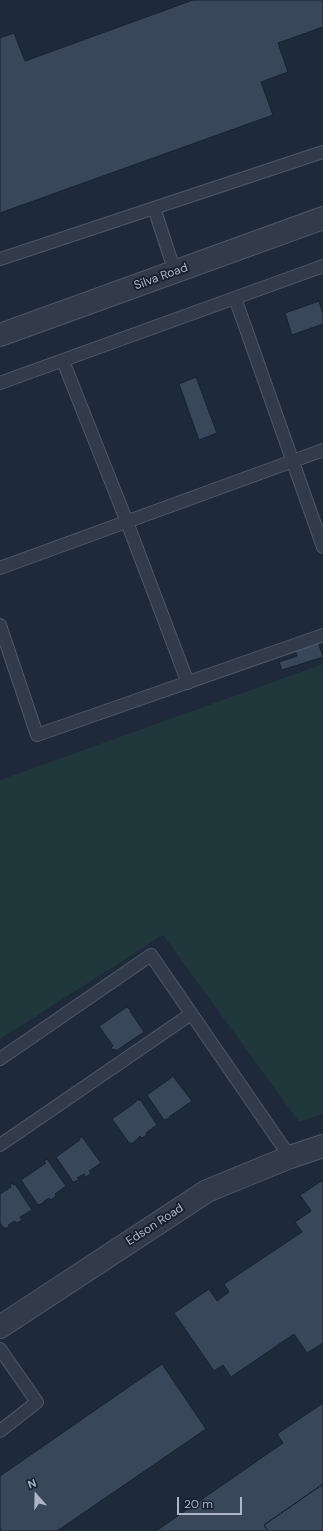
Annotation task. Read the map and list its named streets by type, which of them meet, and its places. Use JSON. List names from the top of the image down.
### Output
{
  "streets": {
    "street": ["Silva Road", "Edson Road"]
  },
  "scale_bar": "20 m",
  "north": "top"
}
